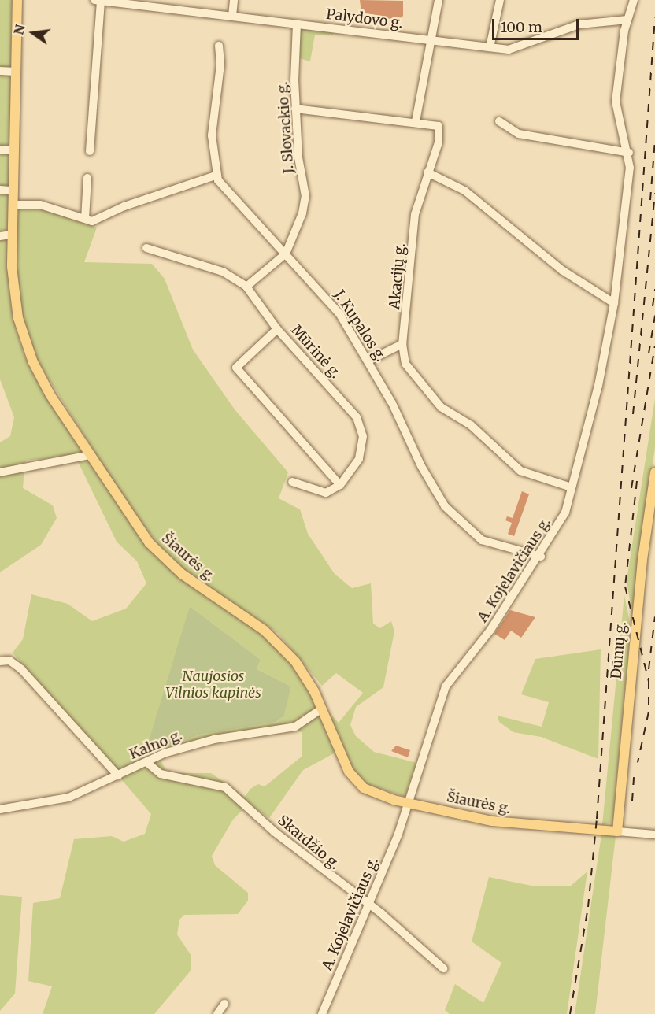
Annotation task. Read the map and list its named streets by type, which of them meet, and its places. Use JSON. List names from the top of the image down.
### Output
{
  "streets": {
    "main road": ["Šiaurės g.", "Dūmų g."],
    "street": [
      "Palydovo g.",
      "J. Slovackio g.",
      "Akacijų g.",
      "J. Kupalos g.",
      "Mūrinė g.",
      "A. Kojelavičiaus g.",
      "Kalno g.",
      "Skardžio g."
    ]
  },
  "crossings": [
    ["Palydovo g.", "J. Slovackio g."],
    ["Palydovo g.", "A. Kojelavičiaus g."],
    ["J. Slovackio g.", "Akacijų g."],
    ["J. Slovackio g.", "J. Kupalos g."],
    ["Akacijų g.", "A. Kojelavičiaus g."],
    ["J. Kupalos g.", "A. Kojelavičiaus g."],
    ["Šiaurės g.", "A. Kojelavičiaus g."],
    ["Šiaurės g.", "Dūmų g."],
    ["Šiaurės g.", "Kalno g."],
    ["A. Kojelavičiaus g.", "Skardžio g."],
    ["Kalno g.", "Skardžio g."]
  ],
  "parks": ["Naujosios Vilnios kapinės"],
  "scale_bar": "100 m",
  "north": "left"
}
